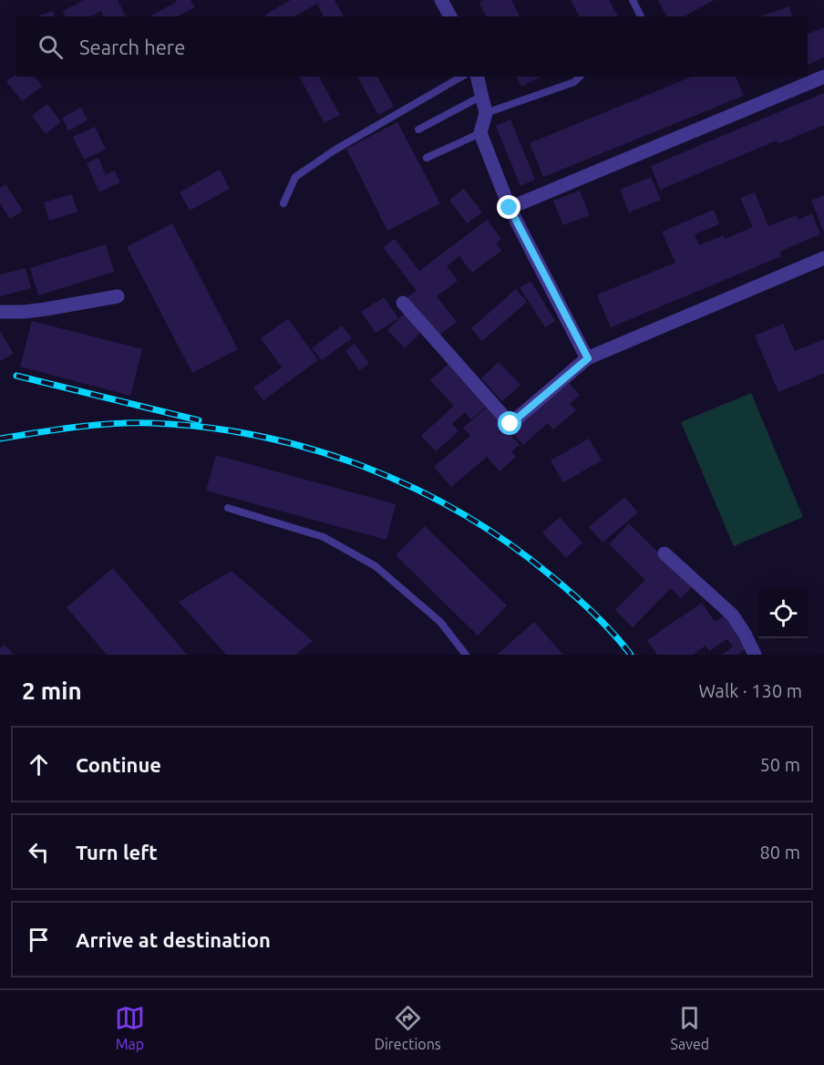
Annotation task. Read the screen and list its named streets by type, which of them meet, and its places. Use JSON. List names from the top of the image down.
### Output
{
  "page": {
    "search": "Search here",
    "heading": ["2 min", "Walk · 130 m"],
    "list": [
      ["Continue", "50 m"],
      ["Turn left", "80 m"],
      "Arrive at destination"
    ],
    "nav": ["Map", "Directions", "Saved"]
  }
}
